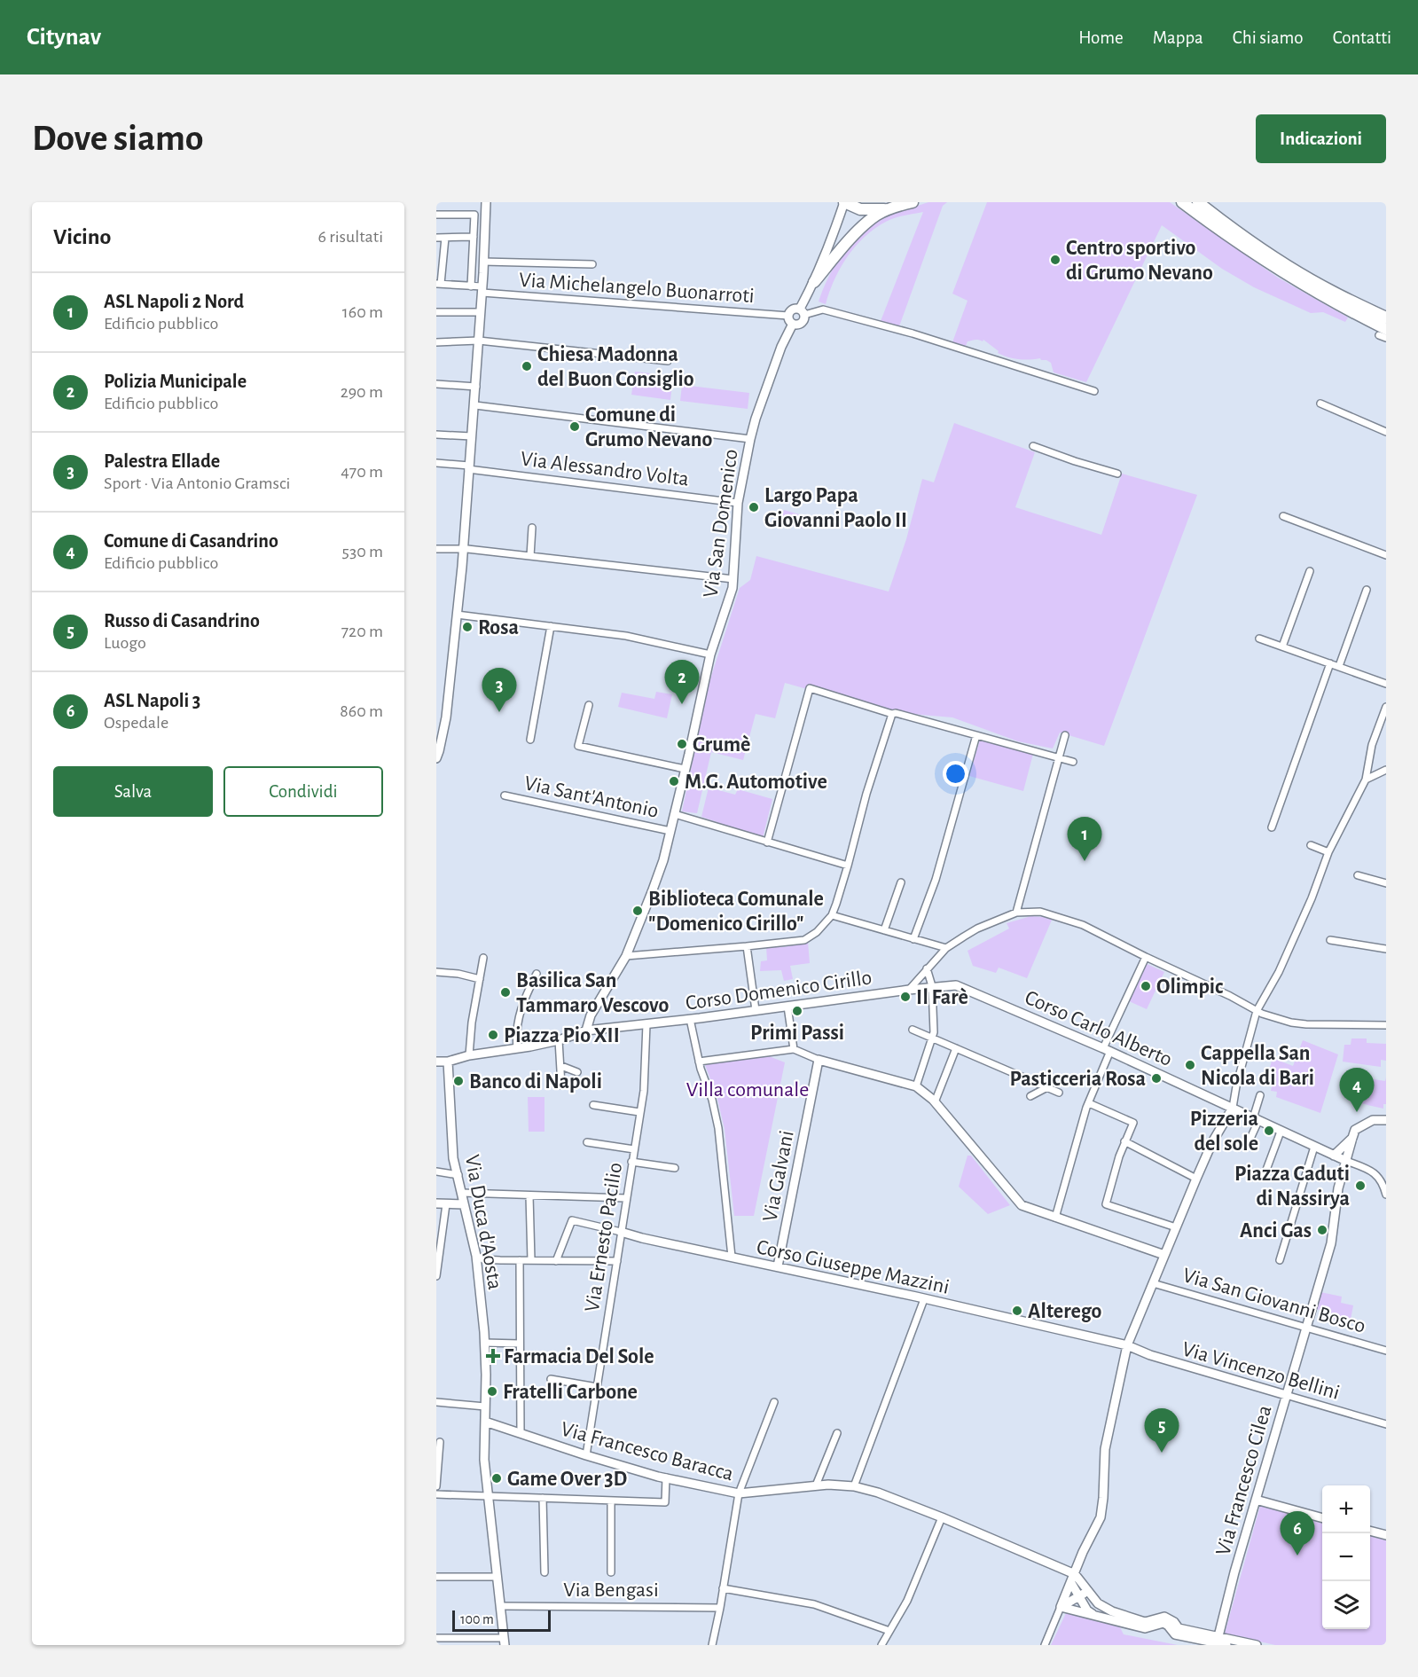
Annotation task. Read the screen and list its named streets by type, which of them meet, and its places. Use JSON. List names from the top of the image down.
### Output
{
  "streets": {
    "street": [
      "Via Michelangelo Buonarroti",
      "Via Alessandro Volta",
      "Via San Domenico",
      "Via Sant'Antonio",
      "Corso Domenico Cirillo",
      "Corso Carlo Alberto",
      "Via Galvani",
      "Via Duca d'Aosta",
      "Via Ernesto Pacilio",
      "Corso Giuseppe Mazzini",
      "Via San Giovanni Bosco",
      "Via Vincenzo Bellini",
      "Via Francesco Baracca",
      "Via Francesco Cilea",
      "Via Bengasi"
    ]
  },
  "crossings": [
    ["Via Michelangelo Buonarroti", "Via San Domenico"],
    ["Via Alessandro Volta", "Via San Domenico"],
    ["Via San Domenico", "Via Sant'Antonio"],
    ["Via San Domenico", "Corso Domenico Cirillo"],
    ["Corso Domenico Cirillo", "Corso Carlo Alberto"],
    ["Corso Domenico Cirillo", "Via Duca d'Aosta"],
    ["Corso Domenico Cirillo", "Via Ernesto Pacilio"],
    ["Corso Carlo Alberto", "Via Francesco Cilea"],
    ["Via Galvani", "Corso Giuseppe Mazzini"],
    ["Via Duca d'Aosta", "Via Francesco Baracca"],
    ["Via Duca d'Aosta", "Via Bengasi"],
    ["Via Ernesto Pacilio", "Corso Giuseppe Mazzini"],
    ["Via Ernesto Pacilio", "Via Francesco Baracca"],
    ["Corso Giuseppe Mazzini", "Via Vincenzo Bellini"],
    ["Via San Giovanni Bosco", "Via Francesco Cilea"],
    ["Via Vincenzo Bellini", "Via Francesco Cilea"]
  ],
  "parks": ["Villa comunale"],
  "places": {
    "other": [
      "Centro sportivo di Grumo Nevano",
      "Chiesa Madonna del Buon Consiglio",
      "Comune di Grumo Nevano",
      "Largo Papa Giovanni Paolo II",
      "Rosa",
      "Grumè",
      "M.G. Automotive",
      "Biblioteca Comunale \"Domenico Cirillo\"",
      "Olimpic",
      "Basilica San Tammaro Vescovo",
      "Il Farè",
      "Primi Passi",
      "Piazza Pio XII",
      "Cappella San Nicola di Bari",
      "Pasticceria Rosa",
      "Banco di Napoli",
      "Pizzeria del sole",
      "Piazza Caduti di Nassirya",
      "Anci Gas",
      "Alterego",
      "Fratelli Carbone",
      "Game Over 3D"
    ],
    "health": ["Farmacia Del Sole"]
  },
  "scale_bar": "100 m",
  "page": {
    "header": "Citynav",
    "nav": [
      "Home",
      "Mappa",
      "Chi siamo",
      "Contatti"
    ],
    "buttons": [
      "Indicazioni",
      ["Salva", "Condividi"]
    ],
    "title": "Dove siamo",
    "heading": ["Vicino", "6 risultati"],
    "list": [
      {
        "mark": "1",
        "name": "ASL Napoli 2 Nord",
        "note": "Edificio pubblico",
        "value": "160 m"
      },
      {
        "mark": "2",
        "name": "Polizia Municipale",
        "note": "Edificio pubblico",
        "value": "290 m"
      },
      {
        "mark": "3",
        "name": "Palestra Ellade",
        "note": "Sport · Via Antonio Gramsci",
        "value": "470 m"
      },
      {
        "mark": "4",
        "name": "Comune di Casandrino",
        "note": "Edificio pubblico",
        "value": "530 m"
      },
      {
        "mark": "5",
        "name": "Russo di Casandrino",
        "note": "Luogo",
        "value": "720 m"
      },
      {
        "mark": "6",
        "name": "ASL Napoli 3",
        "note": "Ospedale",
        "value": "860 m"
      }
    ],
    "pins": [
      "2",
      "3",
      "1",
      "4",
      "5",
      "6"
    ],
    "map_buttons": ["+", "−"],
    "scale": "100 m"
  }
}
